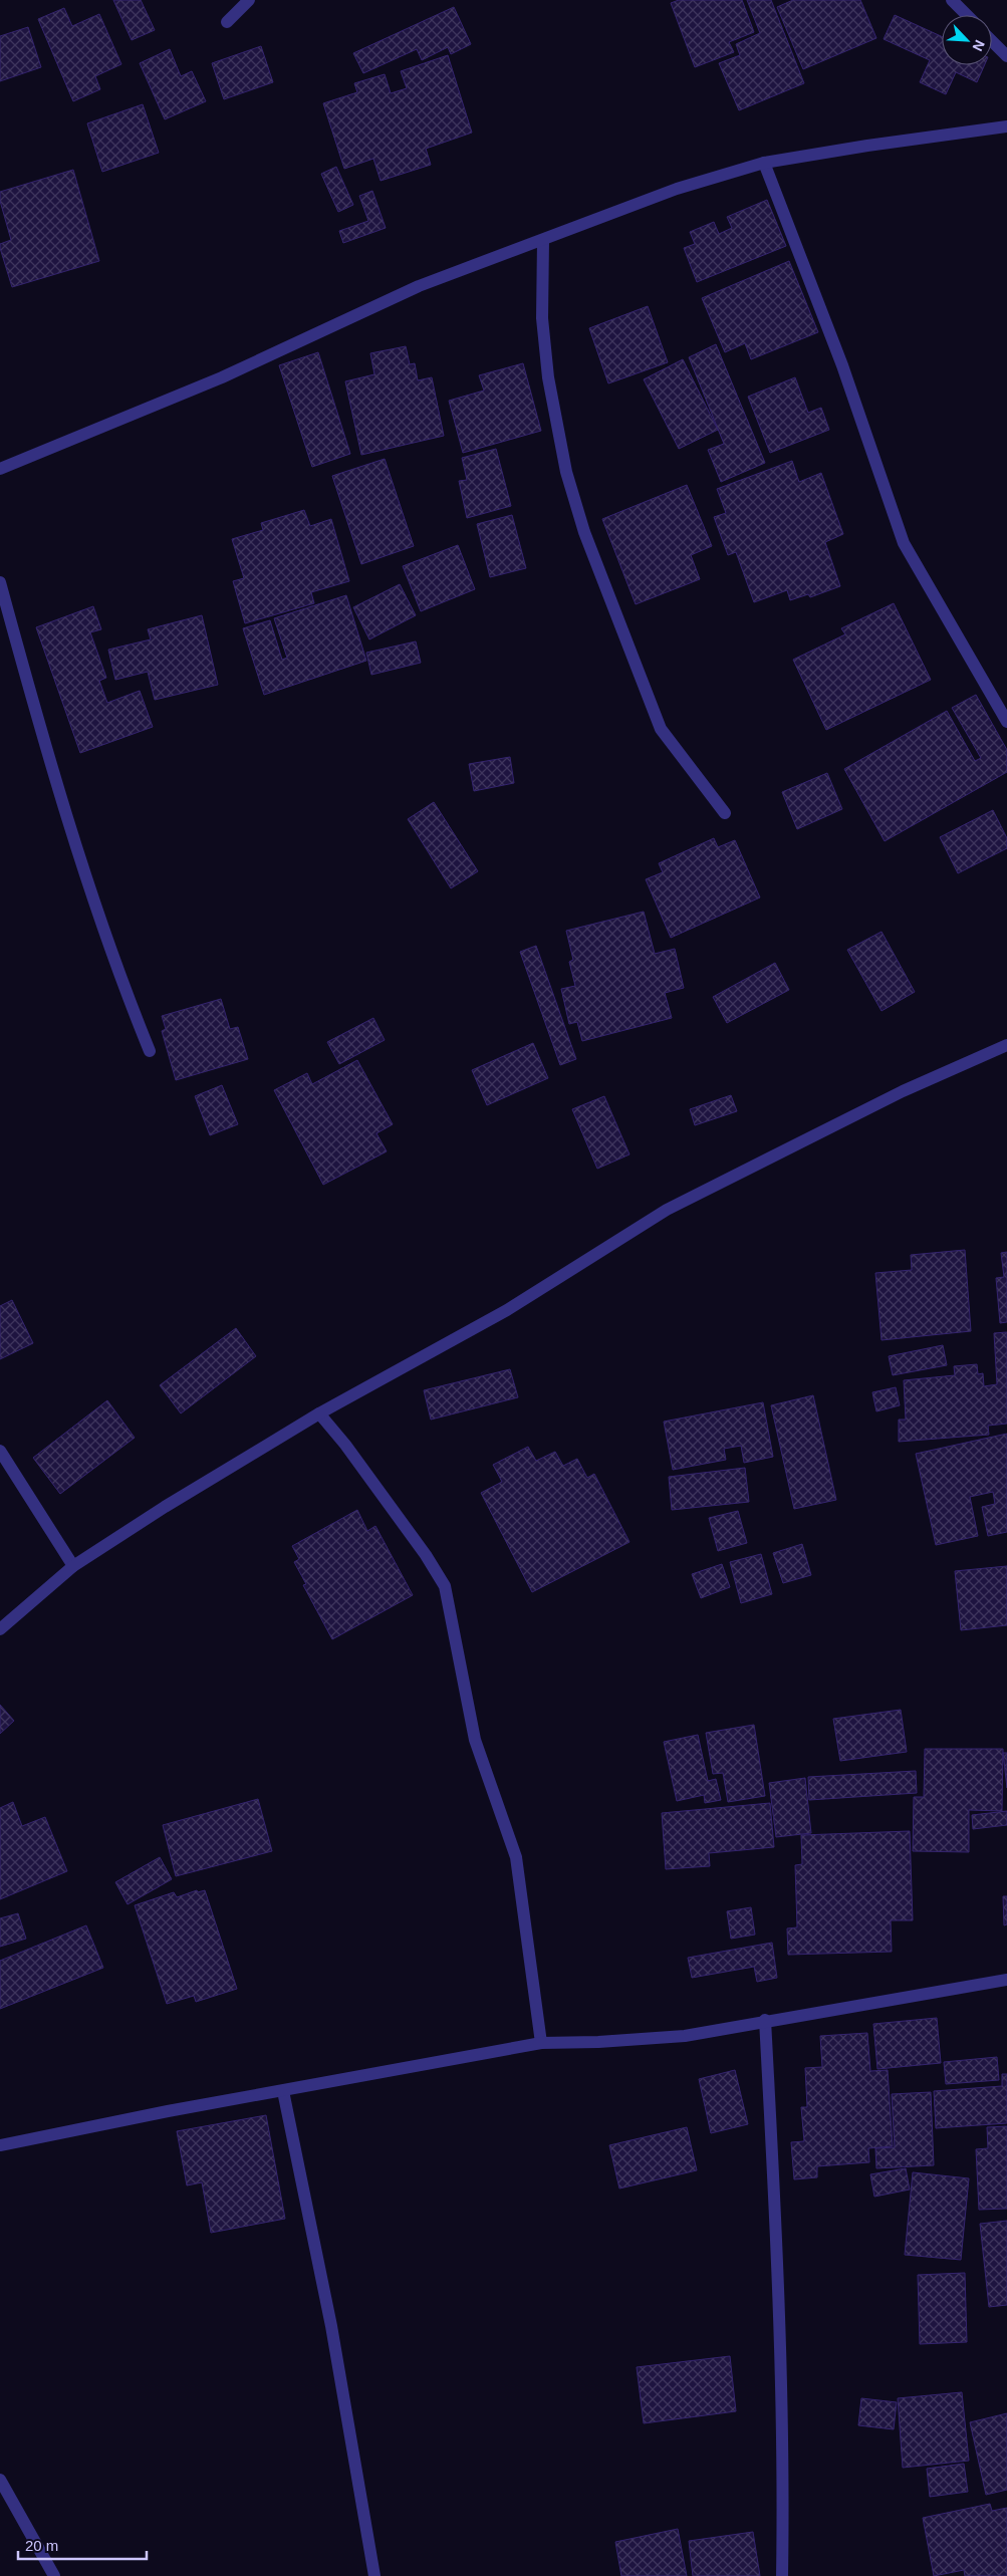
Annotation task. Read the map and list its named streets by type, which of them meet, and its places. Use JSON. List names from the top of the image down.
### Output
{
  "scale_bar": "20 m",
  "north": "bottom right"
}
